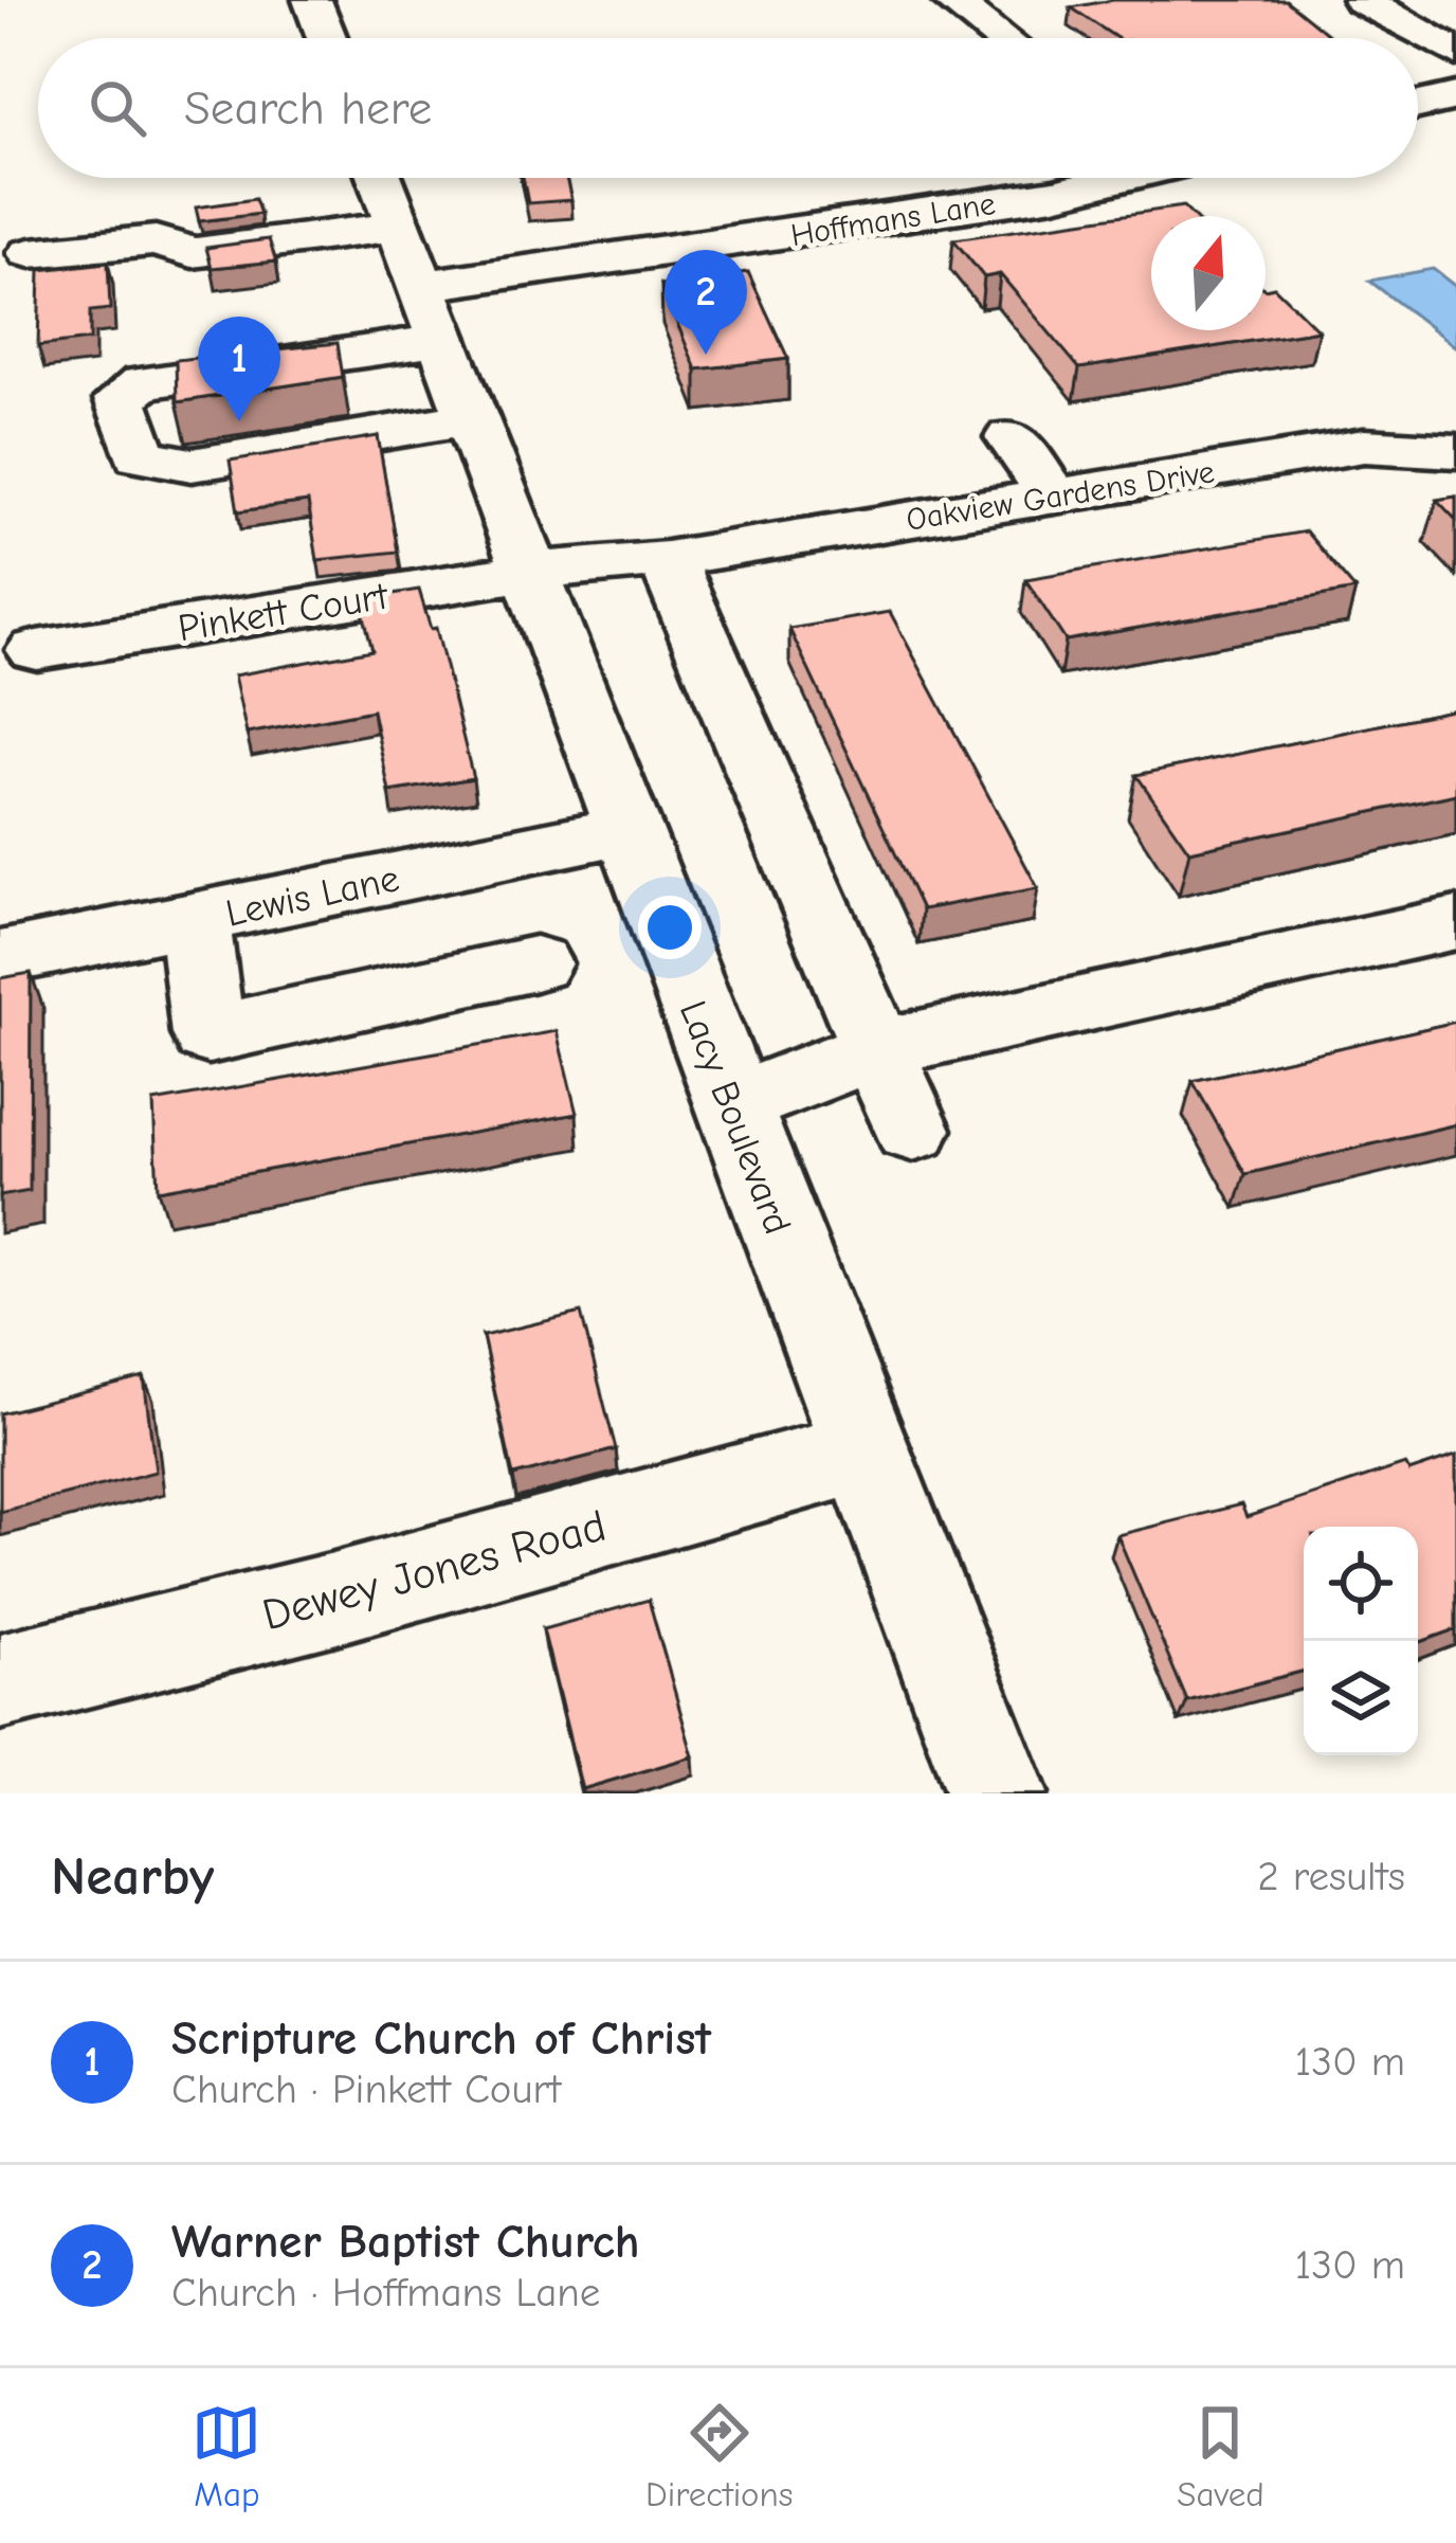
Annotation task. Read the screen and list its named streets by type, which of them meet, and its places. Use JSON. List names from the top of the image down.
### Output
{
  "streets": {
    "street": [
      "Hoffmans Lane",
      "Oakview Gardens Drive",
      "Pinkett Court",
      "Lewis Lane",
      "Lacy Boulevard",
      "Dewey Jones Road"
    ]
  },
  "crossings": [
    ["Hoffmans Lane", "Lacy Boulevard"],
    ["Oakview Gardens Drive", "Pinkett Court"],
    ["Oakview Gardens Drive", "Lacy Boulevard"],
    ["Pinkett Court", "Lacy Boulevard"],
    ["Lewis Lane", "Lacy Boulevard"],
    ["Lacy Boulevard", "Dewey Jones Road"]
  ],
  "north": "top",
  "page": {
    "search": "Search here",
    "pins": ["2", "1"],
    "heading": ["Nearby", "2 results"],
    "list": [
      {
        "mark": "1",
        "name": "Scripture Church of Christ",
        "note": "Church · Pinkett Court",
        "value": "130 m"
      },
      {
        "mark": "2",
        "name": "Warner Baptist Church",
        "note": "Church · Hoffmans Lane",
        "value": "130 m"
      }
    ],
    "nav": ["Map", "Directions", "Saved"]
  }
}
